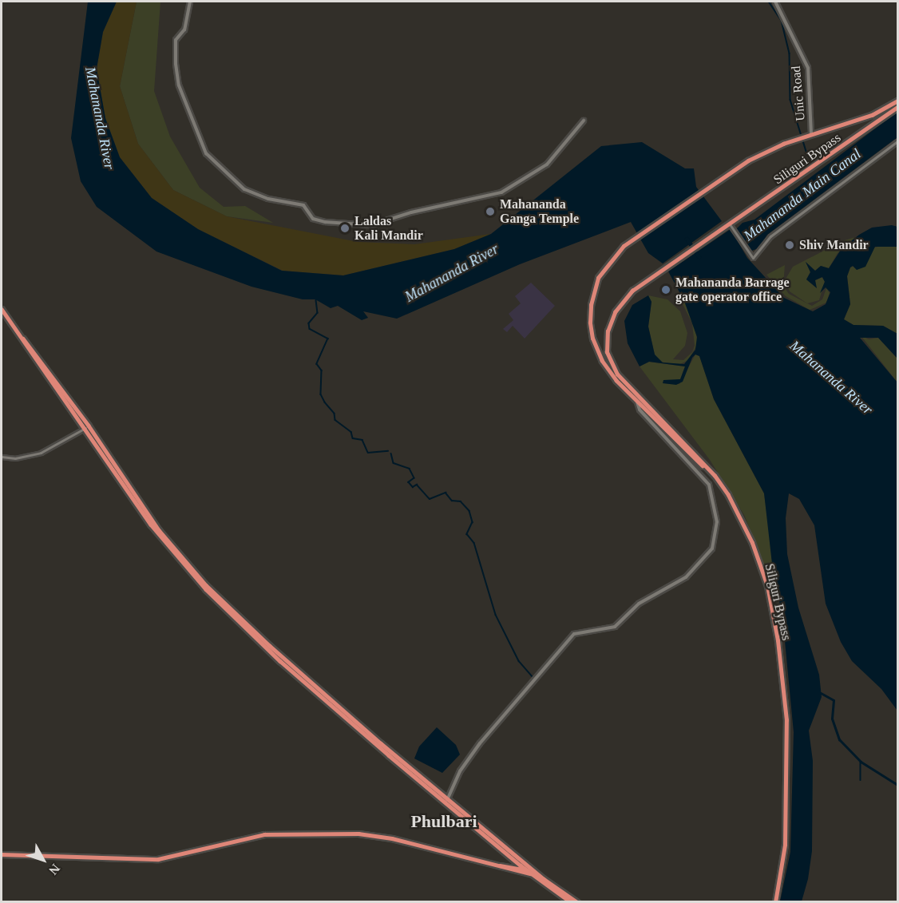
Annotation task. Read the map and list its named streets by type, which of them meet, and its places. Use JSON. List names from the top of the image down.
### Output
{
  "streets": {
    "highway": ["Siliguri Bypass"],
    "main road": ["Unic Road"]
  },
  "districts": ["Phulbari"],
  "water": ["Mahananda River", "Mahananda Main Canal"],
  "places": [
    "Mahananda Ganga Temple",
    "Laldas Kali Mandir",
    "Shiv Mandir",
    "Mahananda Barrage gate operator office"
  ],
  "north": "bottom right"
}
